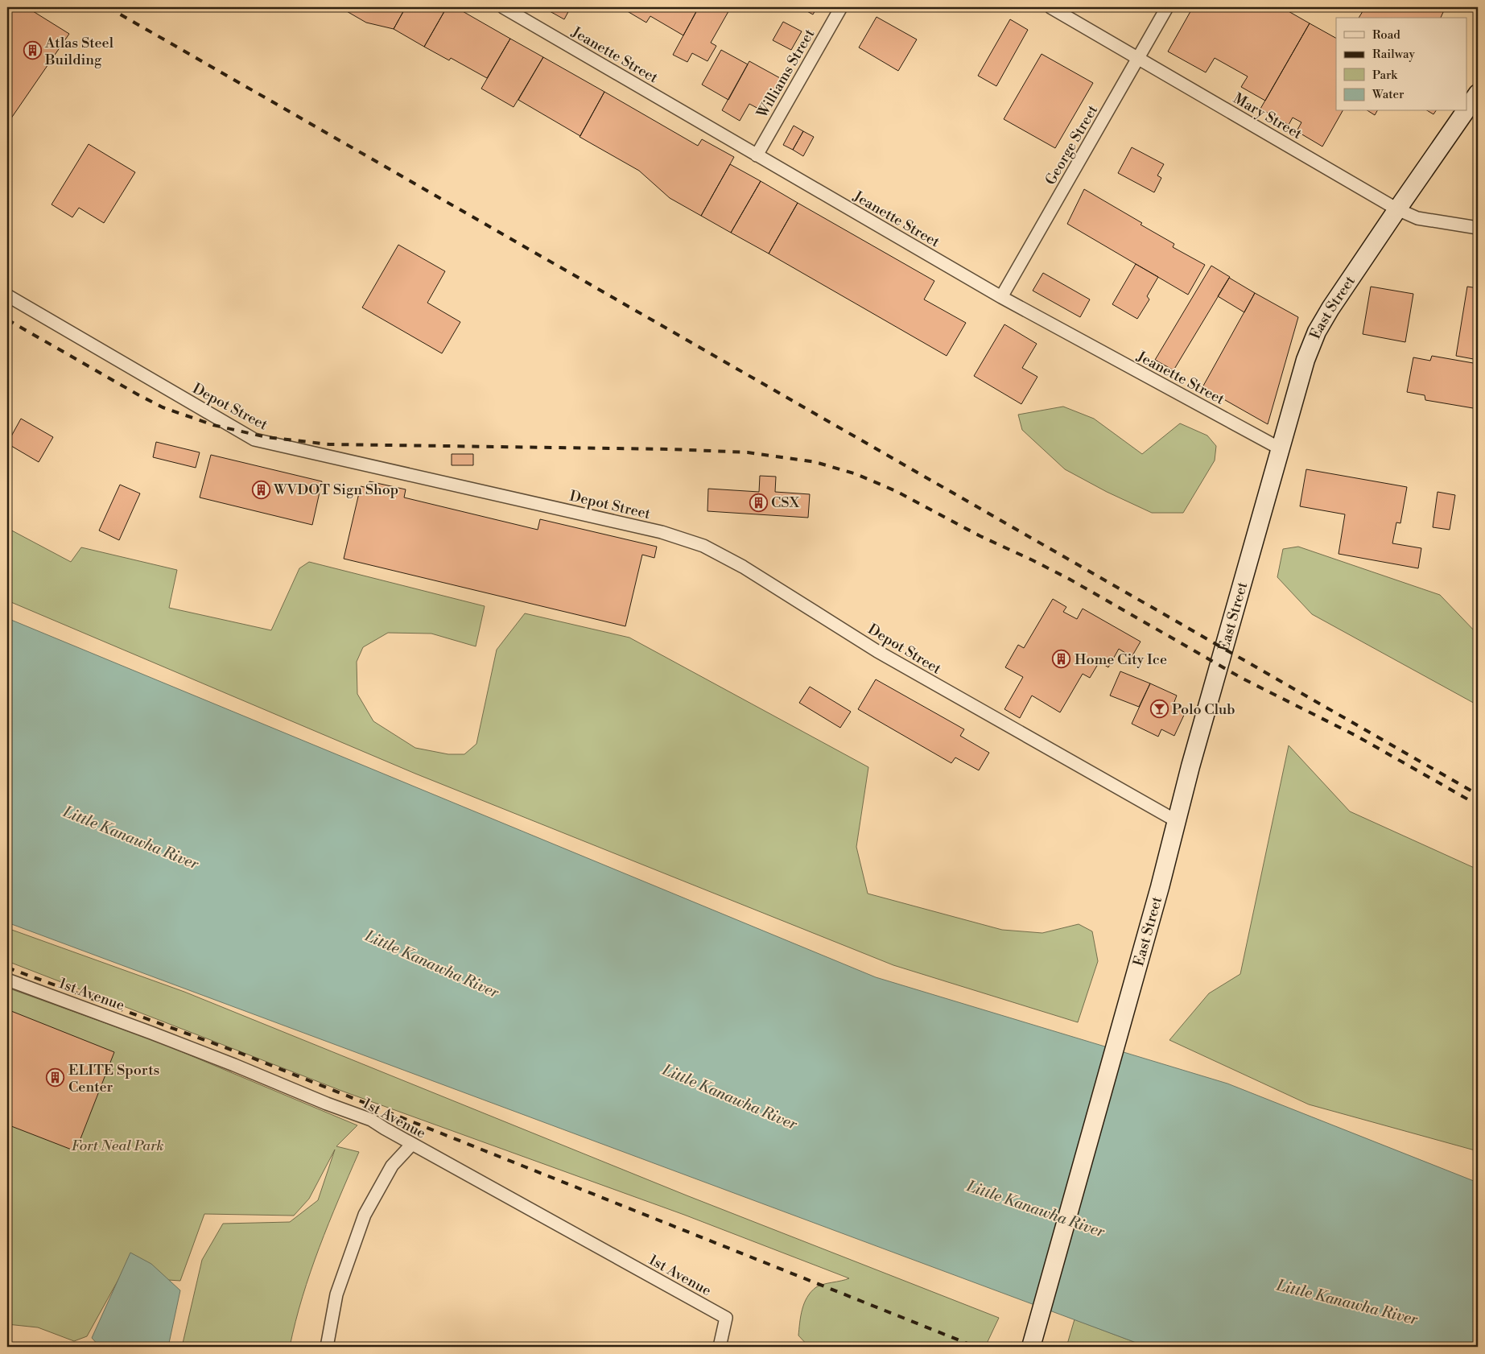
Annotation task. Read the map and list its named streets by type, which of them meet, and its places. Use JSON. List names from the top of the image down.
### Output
{
  "streets": {
    "main road": ["East Street"],
    "street": [
      "Jeanette Street",
      "Williams Street",
      "Mary Street",
      "George Street",
      "Depot Street",
      "1st Avenue"
    ]
  },
  "crossings": [
    ["Jeanette Street", "Williams Street"],
    ["Jeanette Street", "George Street"],
    ["Jeanette Street", "East Street"],
    ["Mary Street", "George Street"],
    ["Mary Street", "East Street"],
    ["East Street", "Depot Street"]
  ],
  "water": ["Little Kanawha River"],
  "parks": ["Fort Neal Park"],
  "places": {
    "building": [
      "Atlas Steel Building",
      "WVDOT Sign Shop",
      "CSX",
      "Home City Ice",
      "ELITE Sports Center"
    ],
    "bar": ["Polo Club"]
  },
  "legend": [
    "Road",
    "Railway",
    "Park",
    "Water"
  ]
}
